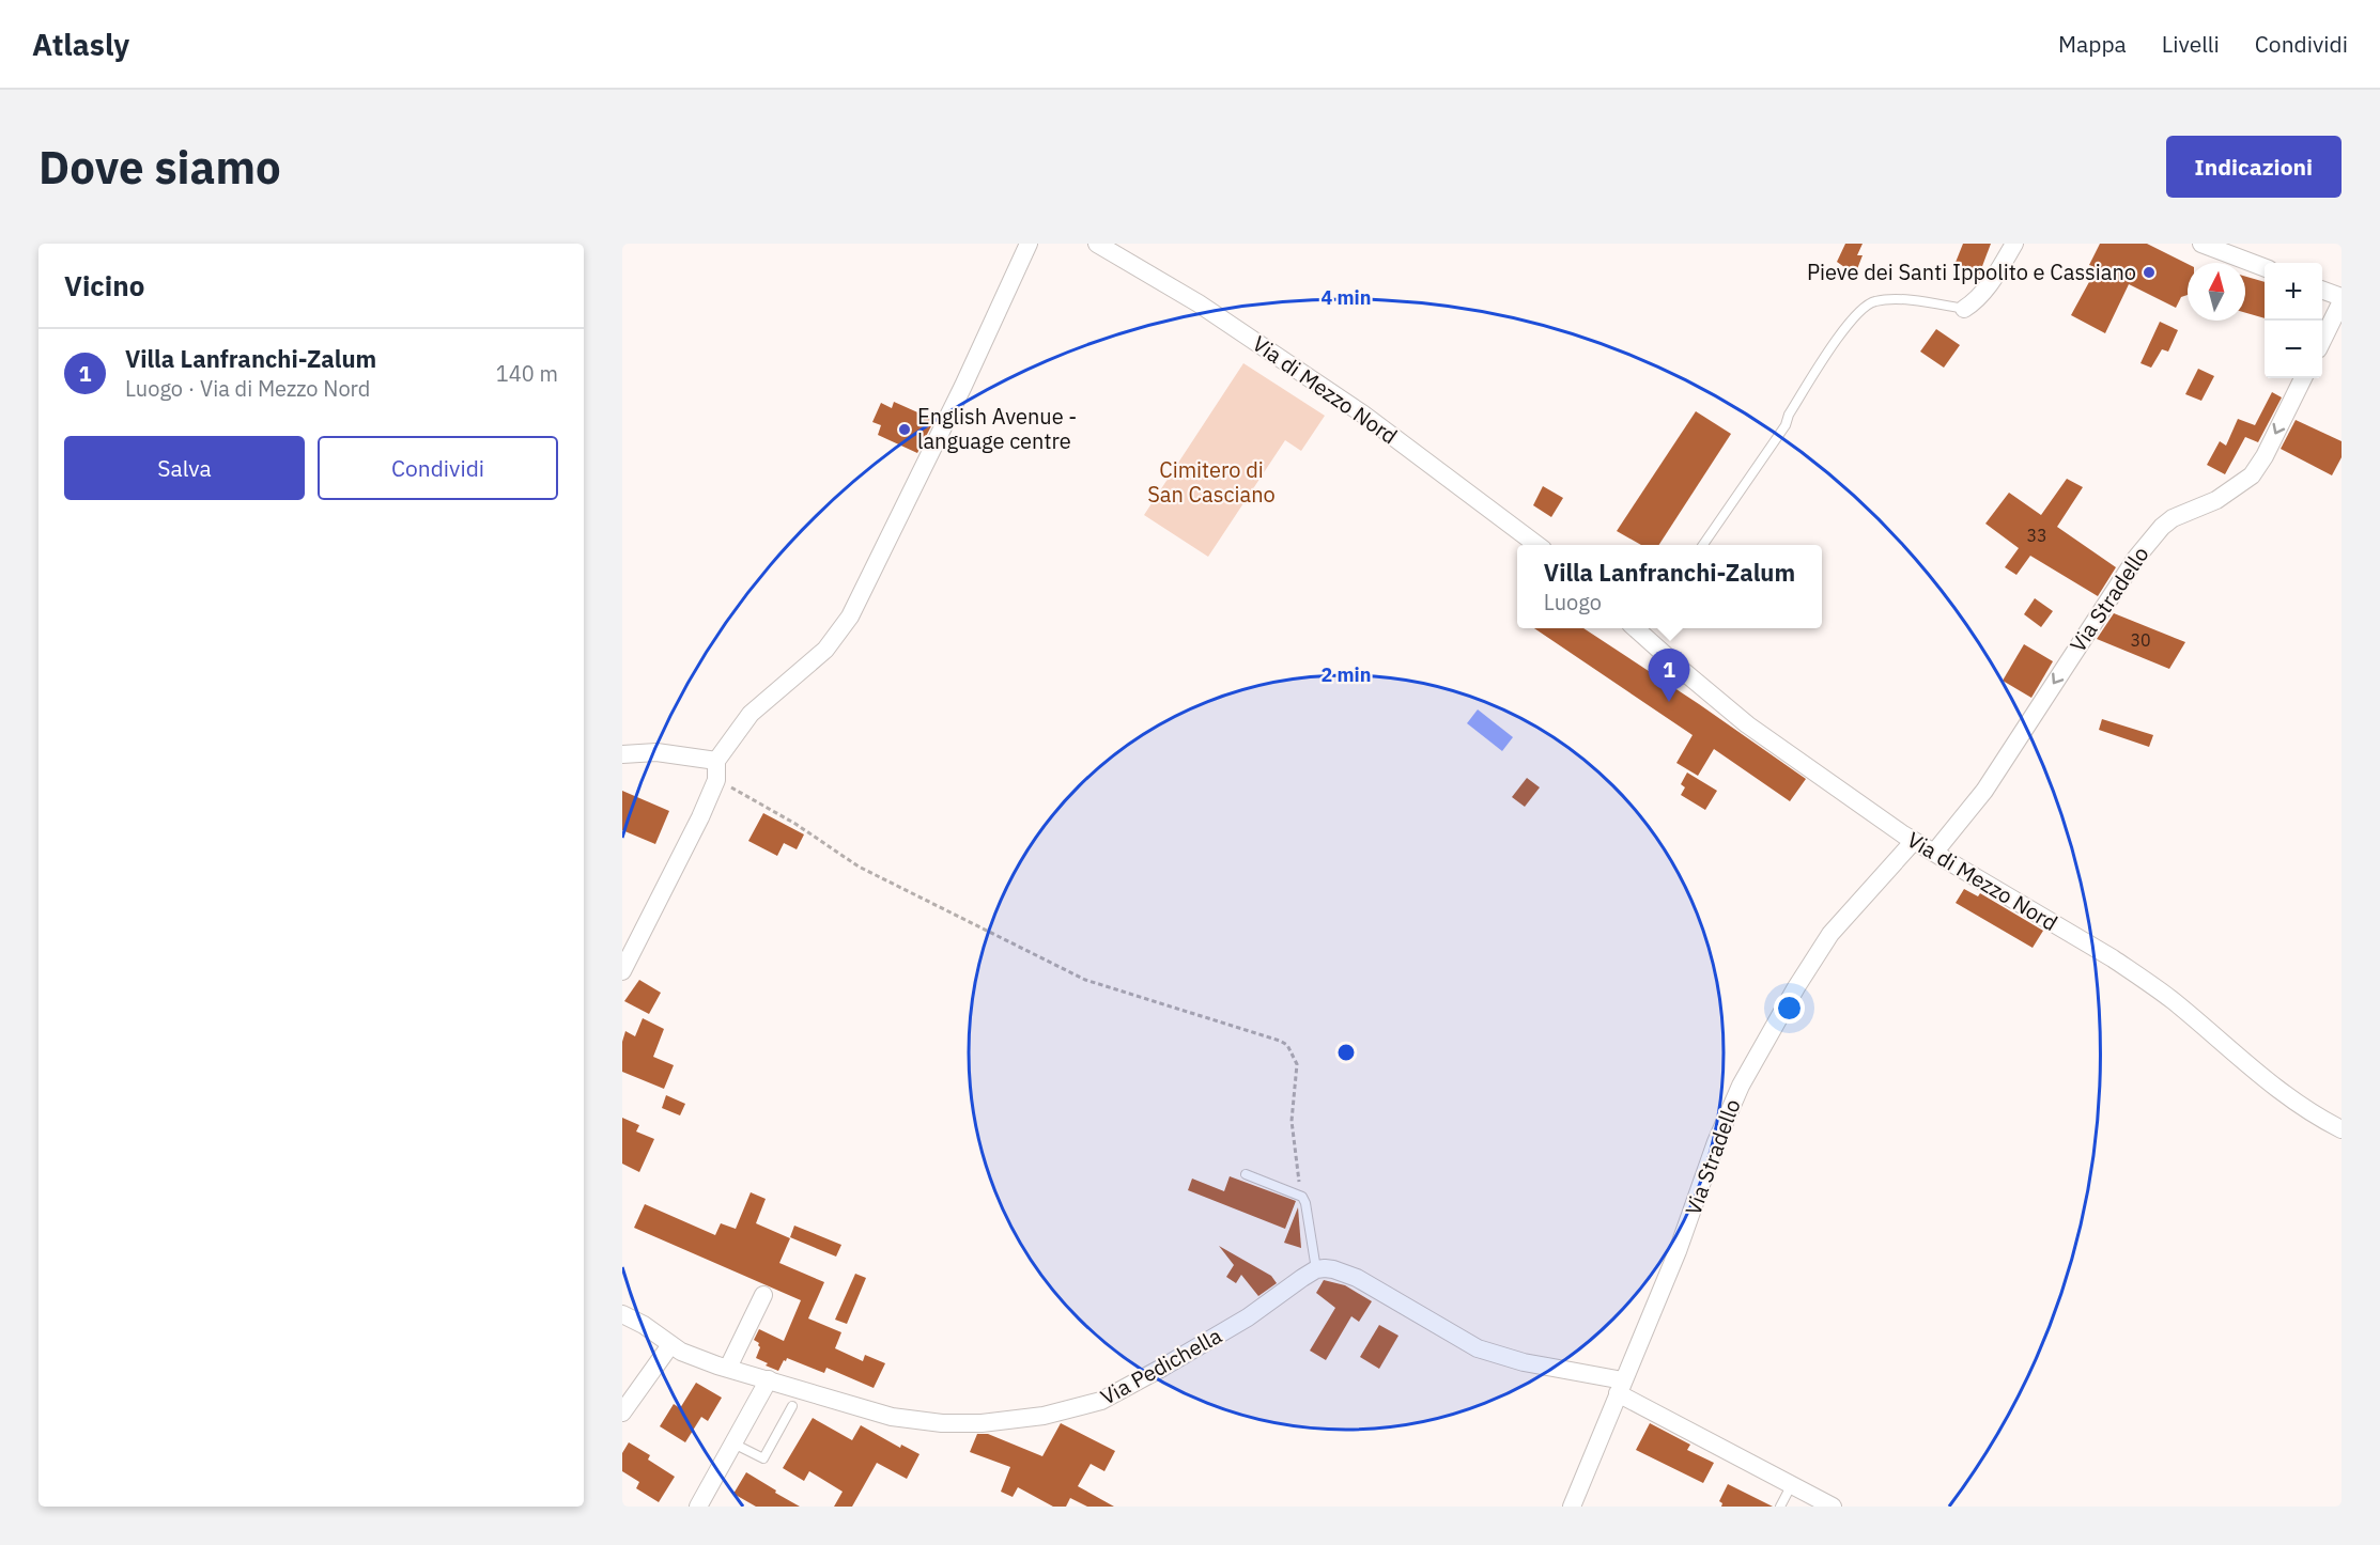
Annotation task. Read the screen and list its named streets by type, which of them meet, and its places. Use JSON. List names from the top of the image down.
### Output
{
  "streets": {
    "street": ["Via di Mezzo Nord", "Via Stradello", "Via Pedichella"]
  },
  "crossings": [
    ["Via di Mezzo Nord", "Via Stradello"]
  ],
  "one_way": ["Via Stradello"],
  "parks": ["Cimitero di San Casciano"],
  "places": ["Pieve dei Santi Ippolito e Cassiano", "English Avenue - language centre"],
  "house_numbers": ["33", "30"],
  "north": "top",
  "page": {
    "header": "Atlasly",
    "nav": ["Mappa", "Livelli", "Condividi"],
    "buttons": [
      "Indicazioni",
      ["Salva", "Condividi"]
    ],
    "title": "Dove siamo",
    "heading": "Vicino",
    "map_buttons": ["+", "−"],
    "list": [
      {
        "mark": "1",
        "name": "Villa Lanfranchi-Zalum",
        "note": "Luogo · Via di Mezzo Nord",
        "value": "140 m"
      }
    ],
    "popup": ["Villa Lanfranchi-Zalum", "Luogo"],
    "pins": "1"
  },
  "rings": ["4 min", "2 min"]
}
